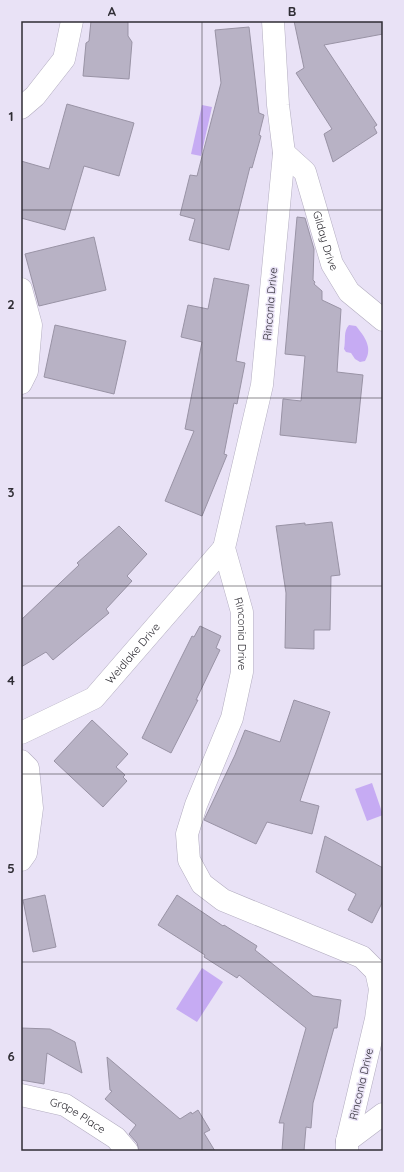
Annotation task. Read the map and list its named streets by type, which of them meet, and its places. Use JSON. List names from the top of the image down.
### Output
{
  "streets": {
    "street": [
      "Gilday Drive",
      "Rinconia Drive",
      "Weidlake Drive",
      "Grape Place"
    ]
  },
  "crossings": [
    ["Gilday Drive", "Rinconia Drive"],
    ["Rinconia Drive", "Weidlake Drive"]
  ],
  "grid": {
    "columns": ["A", "B"],
    "rows": [
      "1",
      "2",
      "3",
      "4",
      "5",
      "6"
    ]
  }
}
